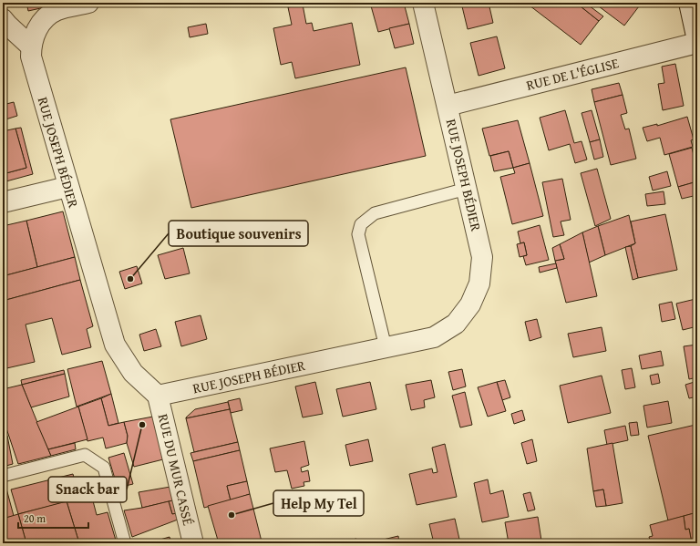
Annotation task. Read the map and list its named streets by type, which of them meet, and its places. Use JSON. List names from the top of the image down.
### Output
{
  "streets": {
    "street": ["RUE DE L'ÉGLISE", "RUE JOSEPH BÉDIER", "RUE DU MUR CASSÉ"]
  },
  "crossings": [
    ["RUE DE L'ÉGLISE", "RUE JOSEPH BÉDIER"],
    ["RUE JOSEPH BÉDIER", "RUE DU MUR CASSÉ"]
  ],
  "places": ["Boutique souvenirs", "Snack bar", "Help My Tel"],
  "scale_bar": "20 m"
}
